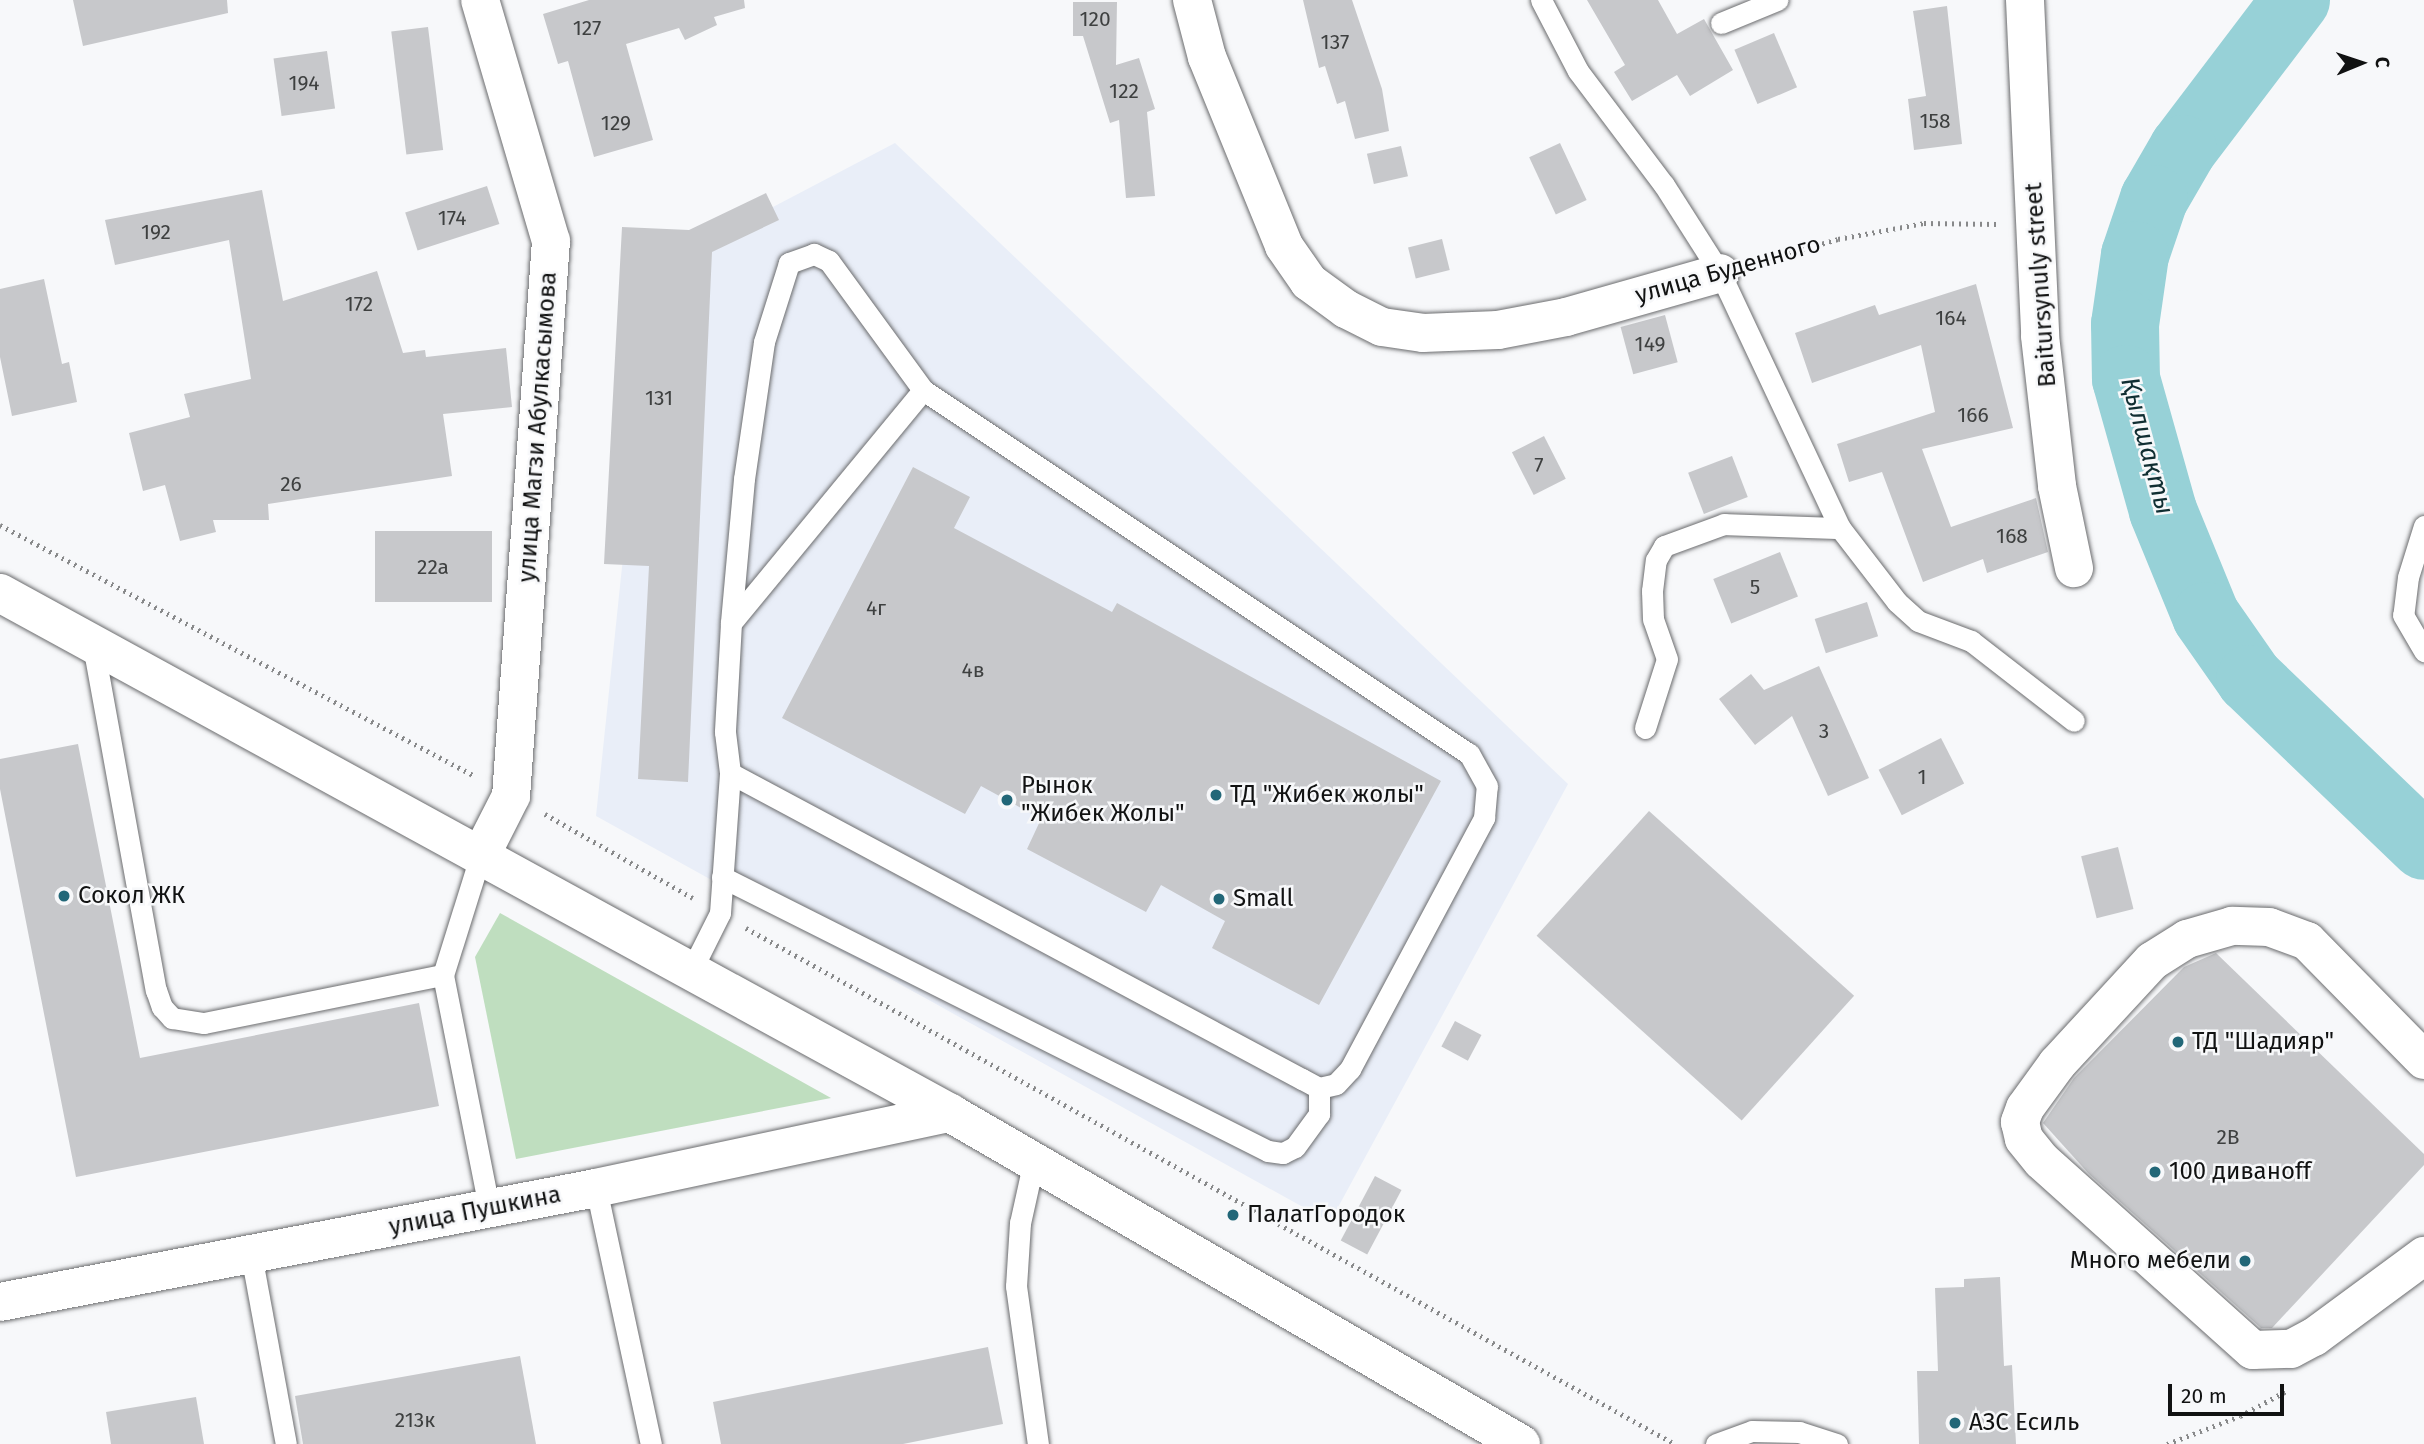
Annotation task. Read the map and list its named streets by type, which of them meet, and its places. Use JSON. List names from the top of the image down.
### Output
{
  "streets": {
    "street": [
      "улица Буденного",
      "Baitursynuly street",
      "улица Магзи Абулкасымова",
      "улица Пушкина"
    ]
  },
  "crossings": [
    ["улица Буденного", "Baitursynuly street"]
  ],
  "water": ["Қылшақты"],
  "places": [
    "ТД \"Жибек жолы\"",
    "Рынок \"Жибек Жолы\"",
    "Сокол ЖК",
    "Small",
    "ТД \"Шадияр\"",
    "100 диваноff",
    "ПалатГородок",
    "Много мебели",
    "АЗС Есиль"
  ],
  "house_numbers": [
    "120",
    "127",
    "137",
    "194",
    "122",
    "158",
    "129",
    "174",
    "192",
    "172",
    "164",
    "149",
    "131",
    "166",
    "7",
    "26",
    "168",
    "22а",
    "5",
    "4г",
    "4в",
    "3",
    "1",
    "2В",
    "213к"
  ],
  "scale_bar": "20 m",
  "north": "right"
}
